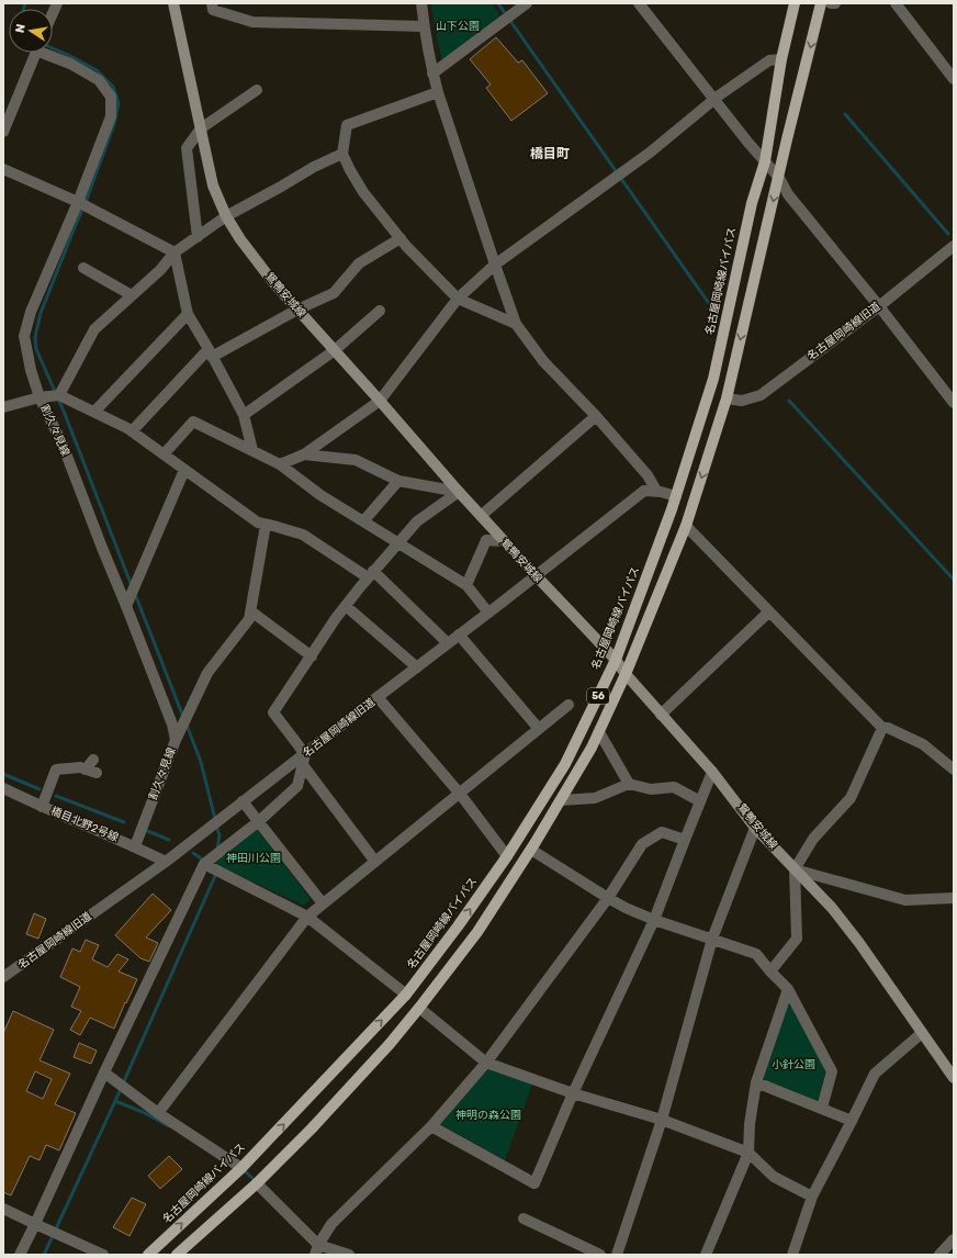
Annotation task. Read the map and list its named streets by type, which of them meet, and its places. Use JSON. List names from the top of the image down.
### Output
{
  "streets": {
    "main road": ["名古屋岡崎線バイパス", "鴛鴨安城線", "56"],
    "street": ["名古屋岡崎線旧道", "割久々見線", "橋目北野2号線"]
  },
  "crossings": [
    ["名古屋岡崎線バイパス", "鴛鴨安城線"],
    ["鴛鴨安城線", "名古屋岡崎線旧道"],
    ["鴛鴨安城線", "56"],
    ["名古屋岡崎線旧道", "56"],
    ["名古屋岡崎線旧道", "橋目北野2号線"],
    ["割久々見線", "橋目北野2号線"]
  ],
  "districts": ["橋目町"],
  "parks": [
    "山下公園",
    "神田川公園",
    "小針公園",
    "神明の森公園"
  ],
  "north": "left"
}
